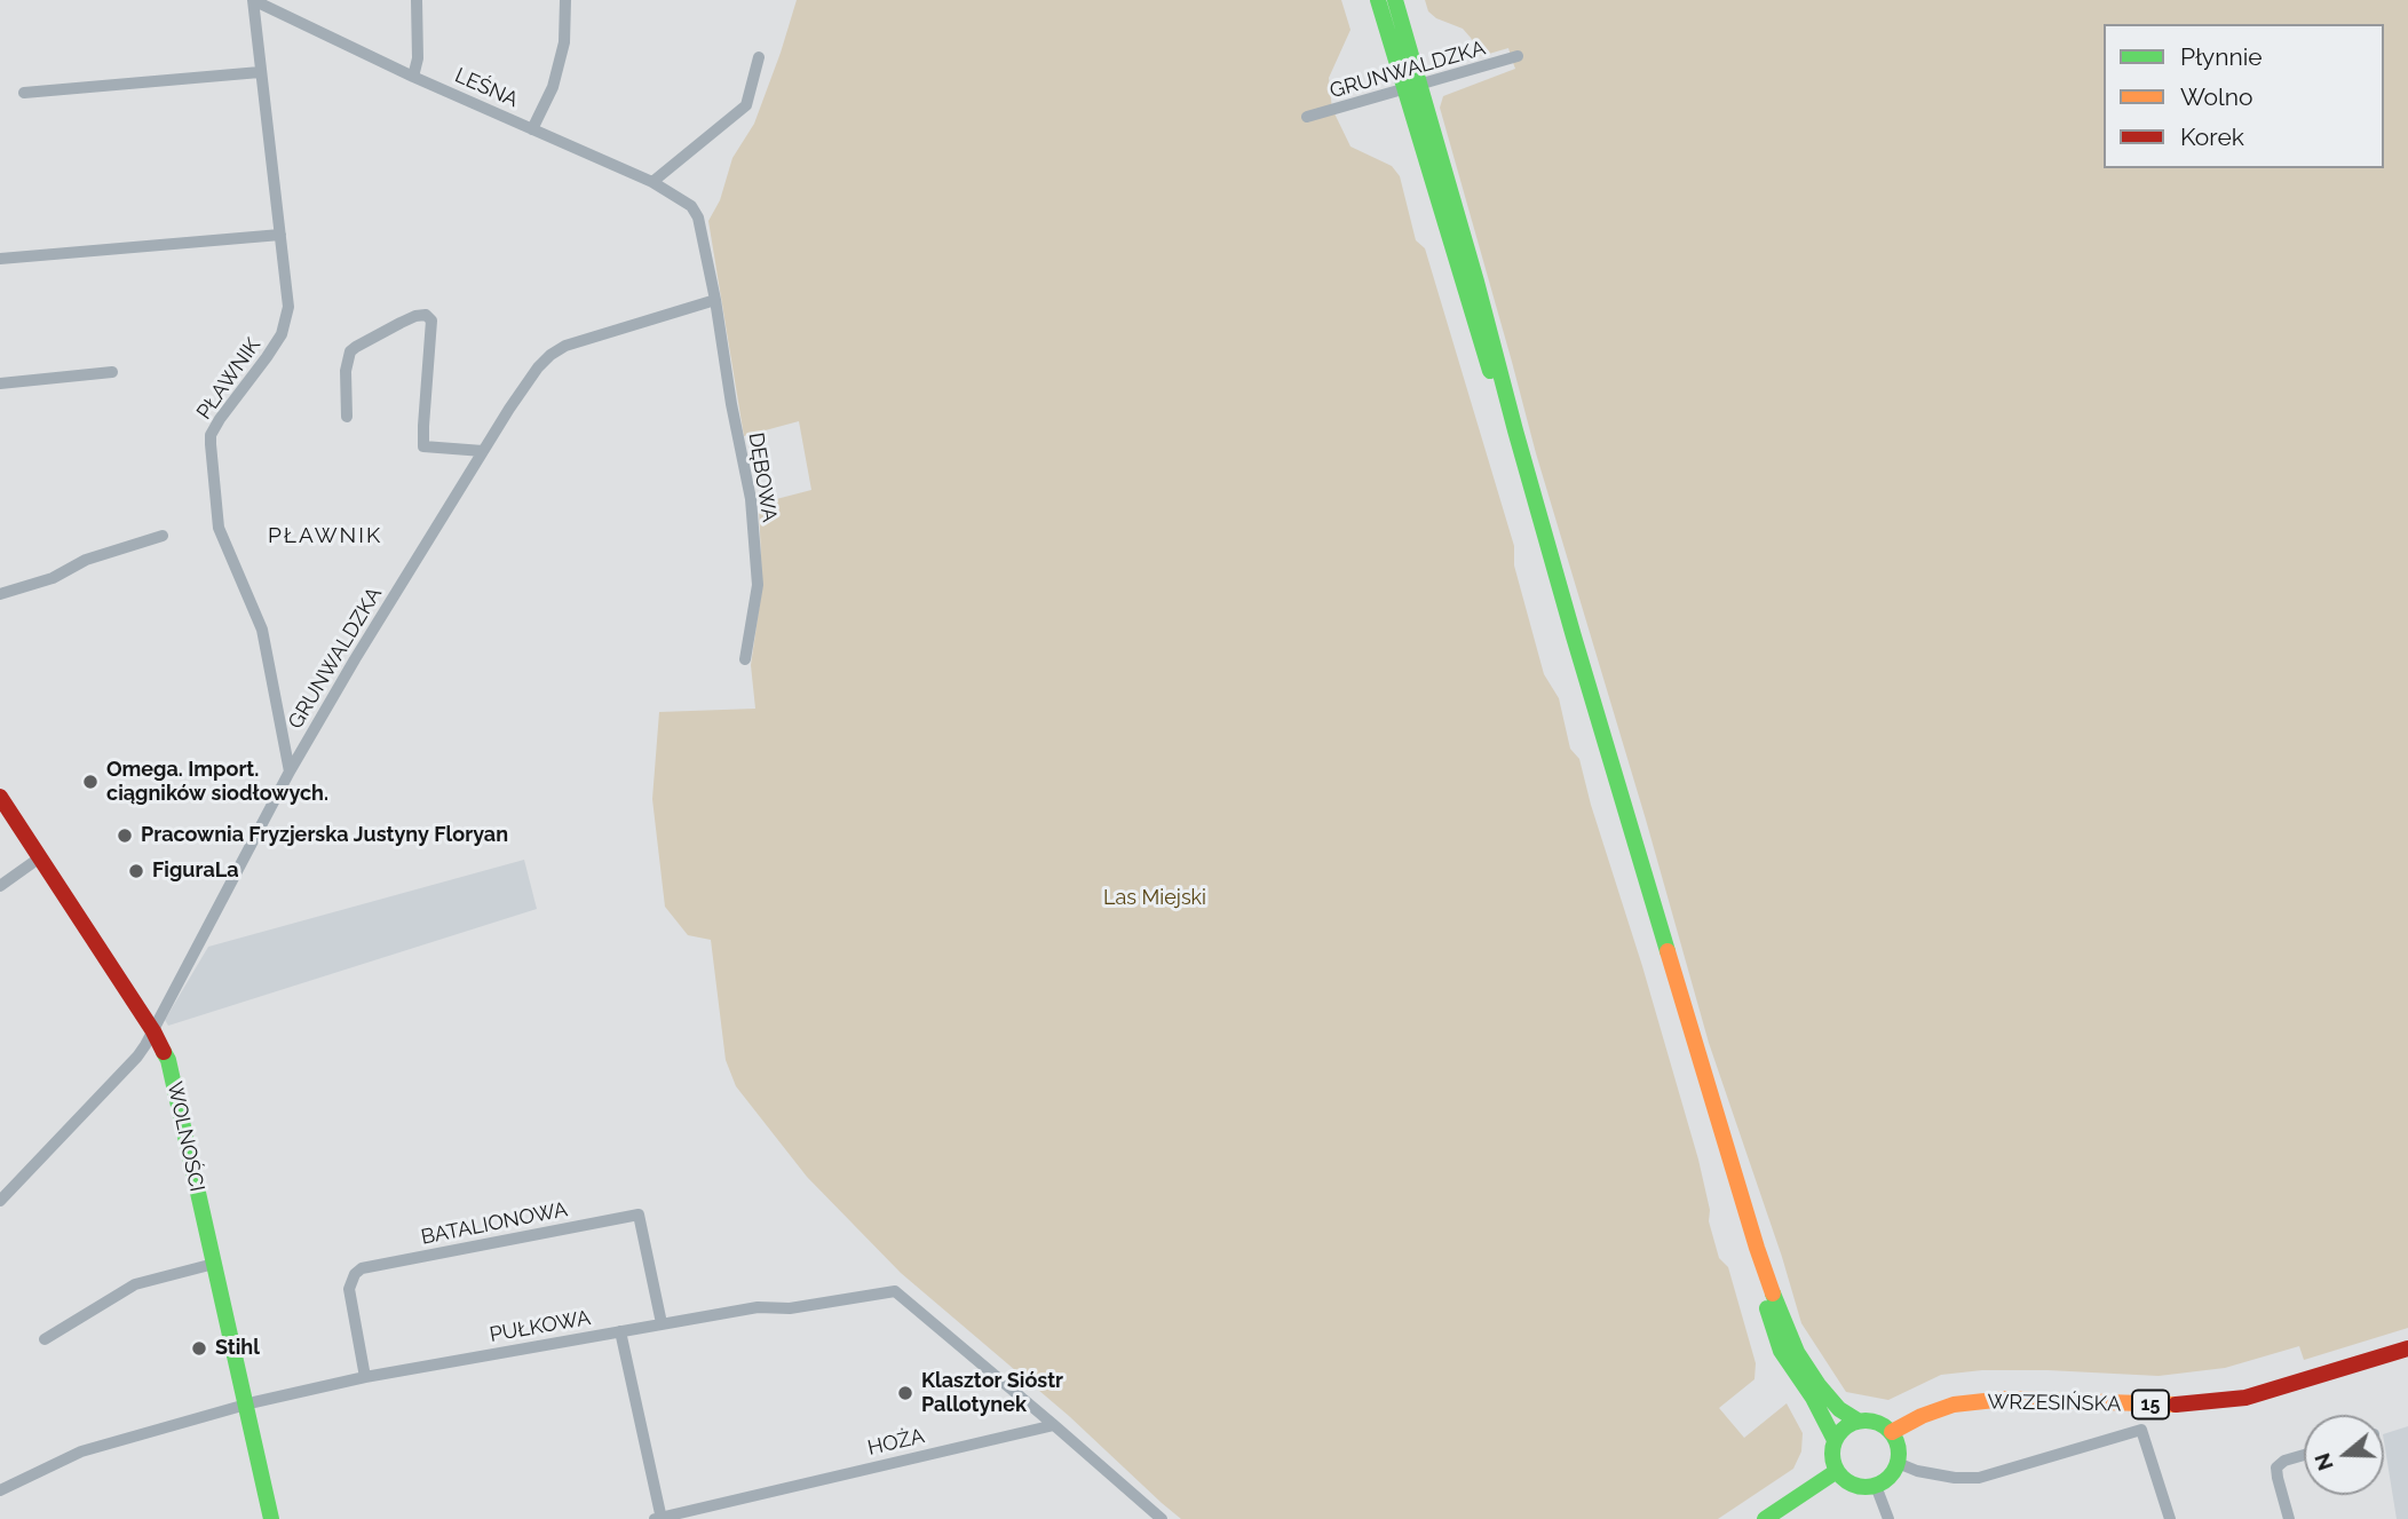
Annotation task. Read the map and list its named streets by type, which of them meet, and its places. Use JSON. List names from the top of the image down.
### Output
{
  "streets": {
    "main road": ["WOLNOŚCI", "WRZESIŃSKA", "15"],
    "street": [
      "GRUNWALDZKA",
      "LEŚNA",
      "PŁAWNIK",
      "DĘBOWA",
      "BATALIONOWA",
      "PUŁKOWA",
      "HOŻA"
    ]
  },
  "crossings": [
    ["GRUNWALDZKA", "PŁAWNIK"],
    ["GRUNWALDZKA", "DĘBOWA"],
    ["GRUNWALDZKA", "WOLNOŚCI"],
    ["LEŚNA", "PŁAWNIK"],
    ["LEŚNA", "DĘBOWA"],
    ["WOLNOŚCI", "PUŁKOWA"],
    ["BATALIONOWA", "PUŁKOWA"],
    ["PUŁKOWA", "HOŻA"]
  ],
  "districts": ["PŁAWNIK"],
  "parks": ["Las Miejski"],
  "places": [
    "Omega. Import. ciągników siodłowych.",
    "Pracownia Fryzjerska Justyny Floryan",
    "FiguraLa",
    "Stihl",
    "Klasztor Sióstr Pallotynek"
  ],
  "legend": ["Płynnie", "Wolno", "Korek"],
  "north": "left"
}
